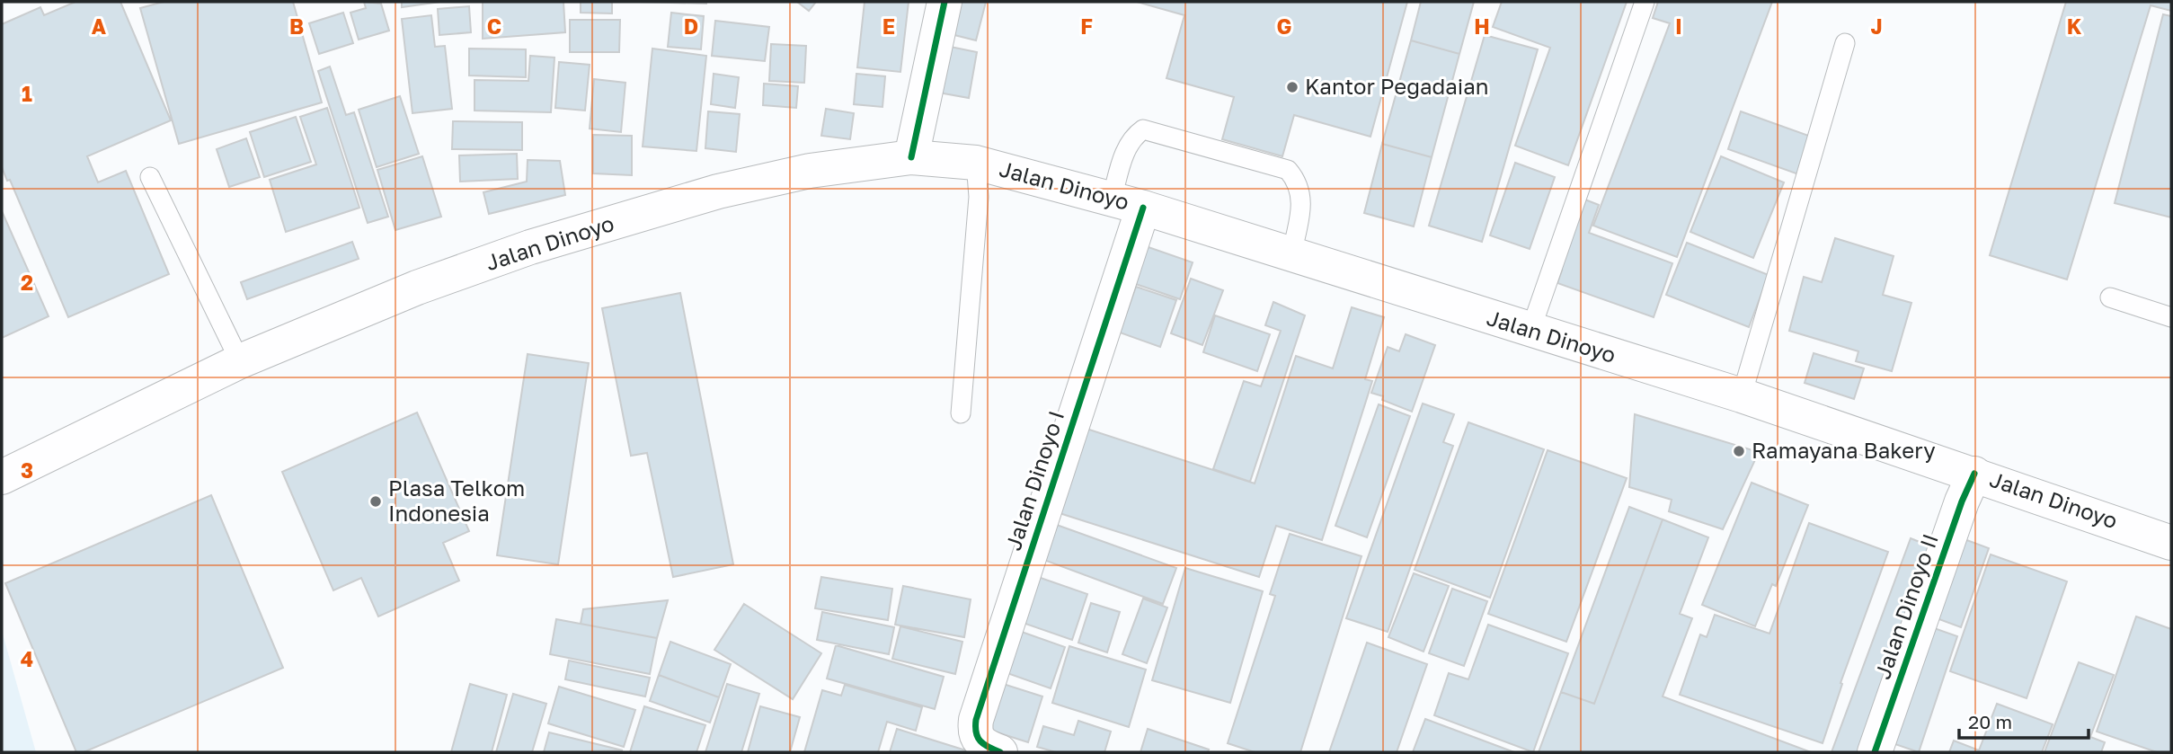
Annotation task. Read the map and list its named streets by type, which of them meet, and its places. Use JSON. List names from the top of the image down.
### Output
{
  "streets": {
    "main road": ["Jalan Dinoyo", "Jalan Dinoyo I", "Jalan Dinoyo II"]
  },
  "crossings": [
    ["Jalan Dinoyo", "Jalan Dinoyo I"],
    ["Jalan Dinoyo", "Jalan Dinoyo II"]
  ],
  "places": ["Kantor Pegadaian", "Ramayana Bakery", "Plasa Telkom Indonesia"],
  "scale_bar": "20 m",
  "grid": {
    "columns": [
      "A",
      "B",
      "C",
      "D",
      "E",
      "F",
      "G",
      "H",
      "I",
      "J",
      "K"
    ],
    "rows": [
      "1",
      "2",
      "3",
      "4"
    ]
  }
}
